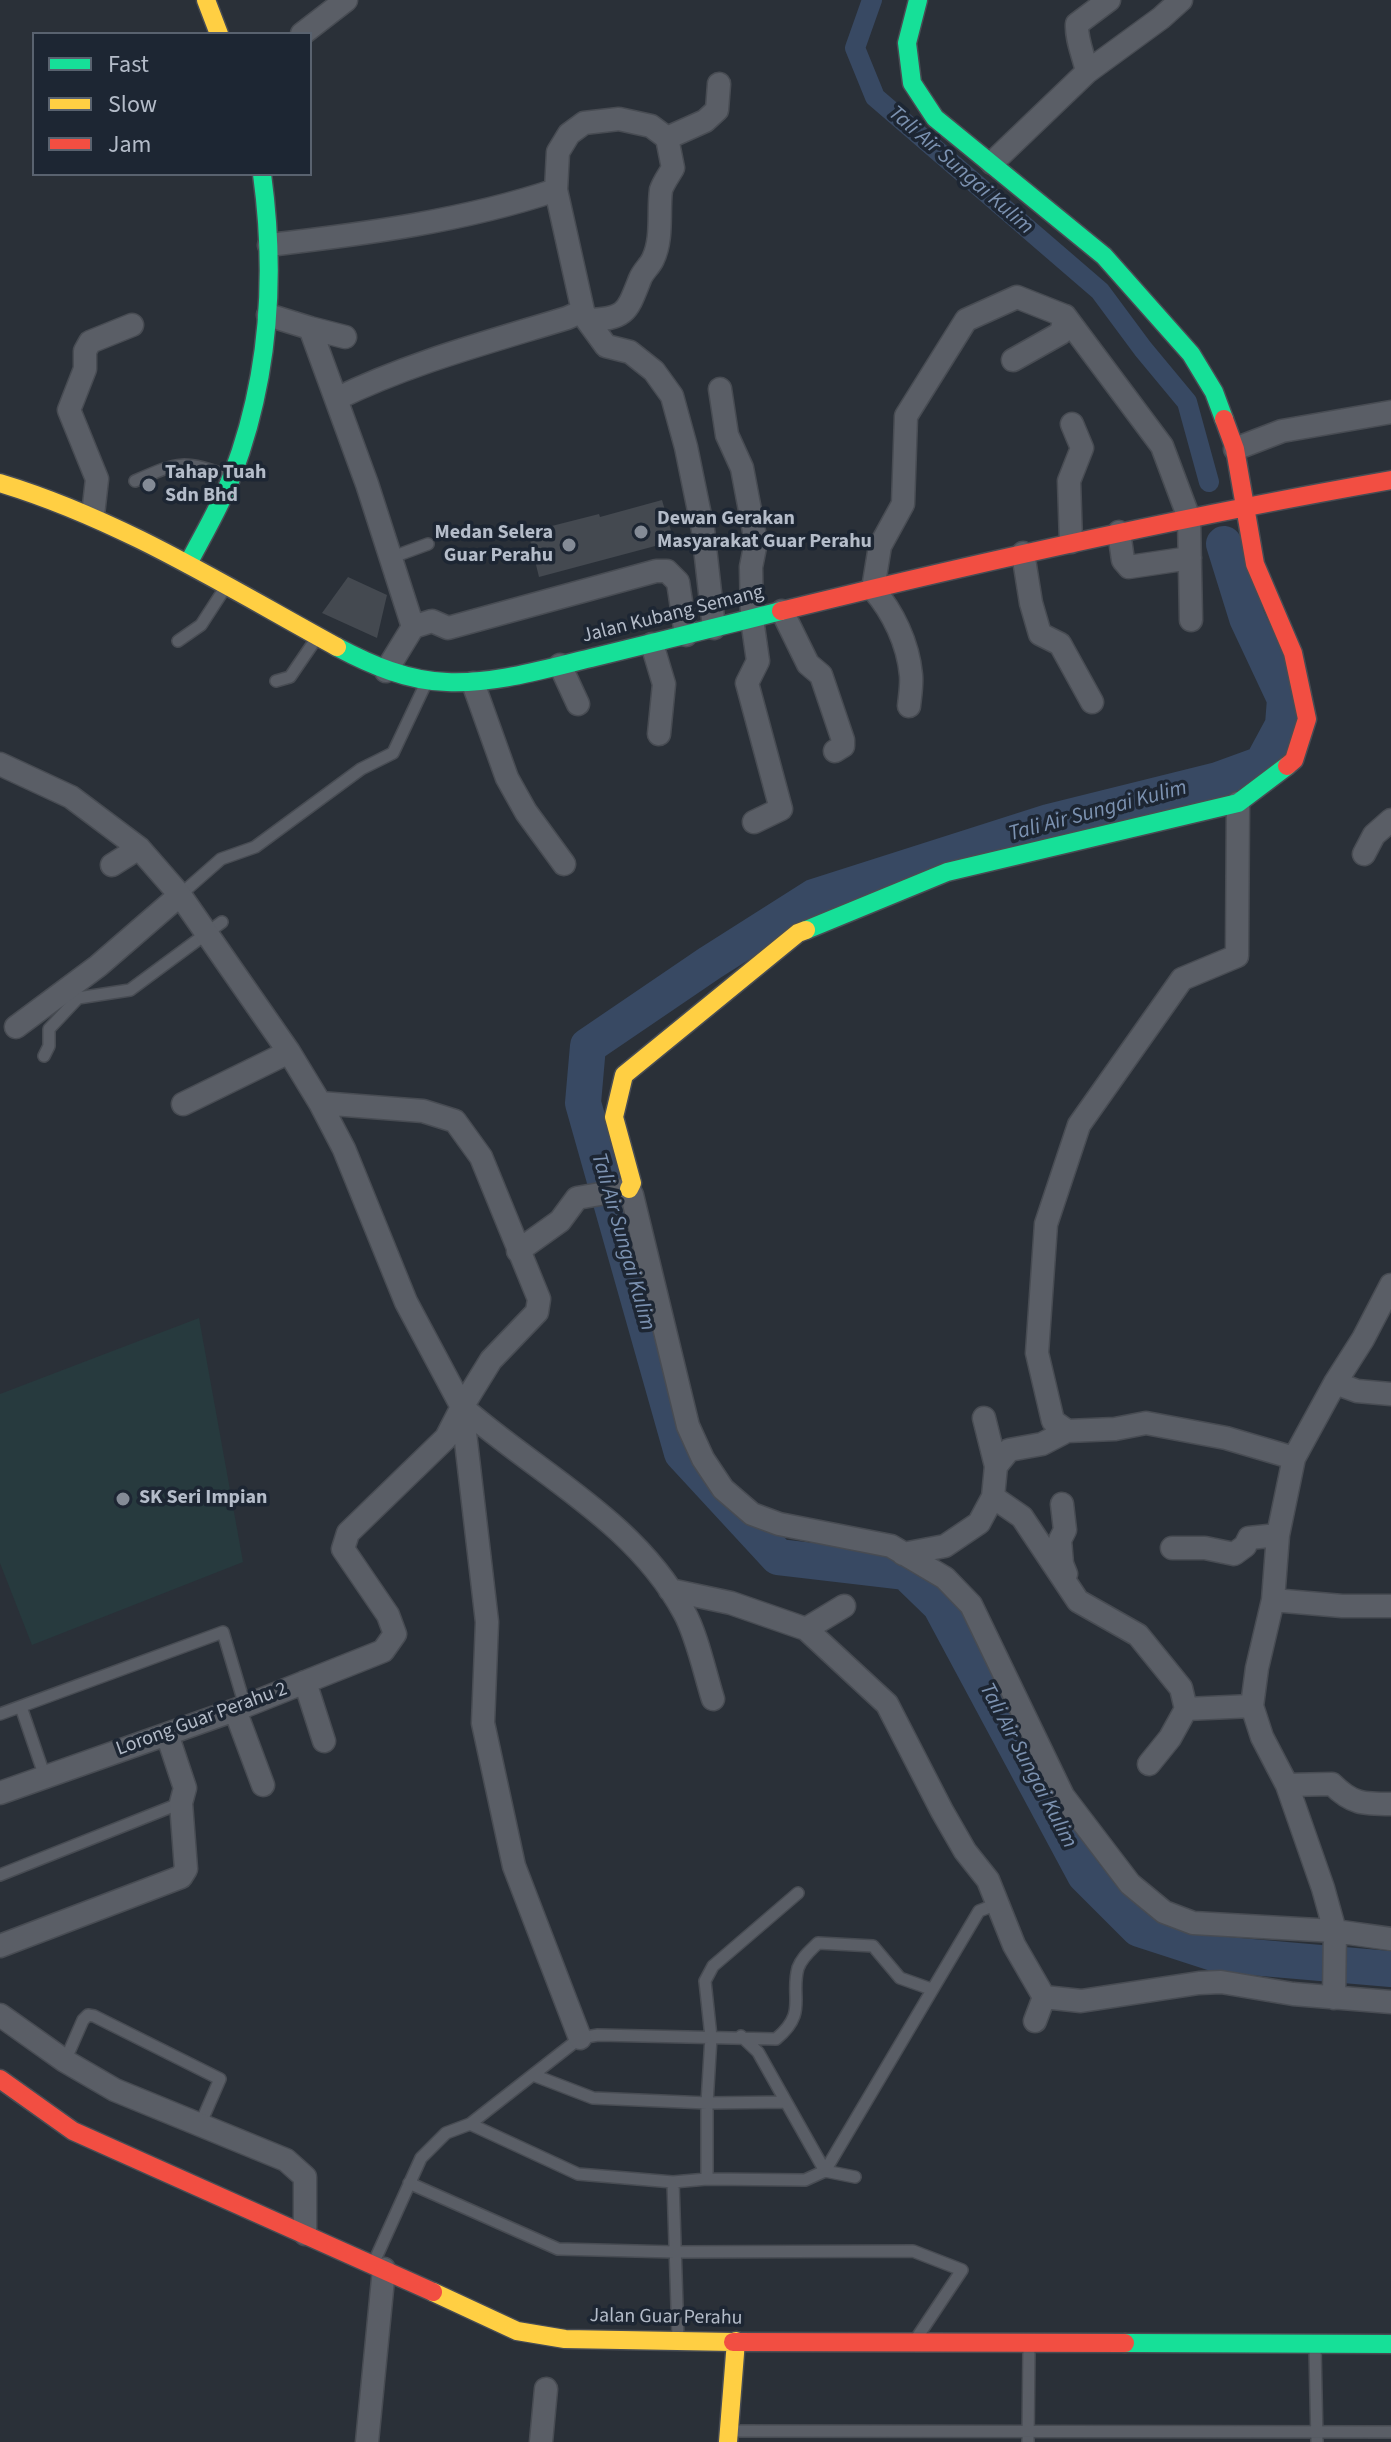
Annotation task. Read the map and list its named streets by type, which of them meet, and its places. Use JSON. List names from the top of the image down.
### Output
{
  "streets": {
    "street": ["Jalan Kubang Semang", "Lorong Guar Perahu 2", "Jalan Guar Perahu"]
  },
  "water": ["Tali Air Sungai Kulim"],
  "places": [
    "Tahap Tuah Sdn Bhd",
    "Dewan Gerakan Masyarakat Guar Perahu",
    "Medan Selera Guar Perahu",
    "SK Seri Impian"
  ],
  "legend": ["Fast", "Slow", "Jam"]
}
